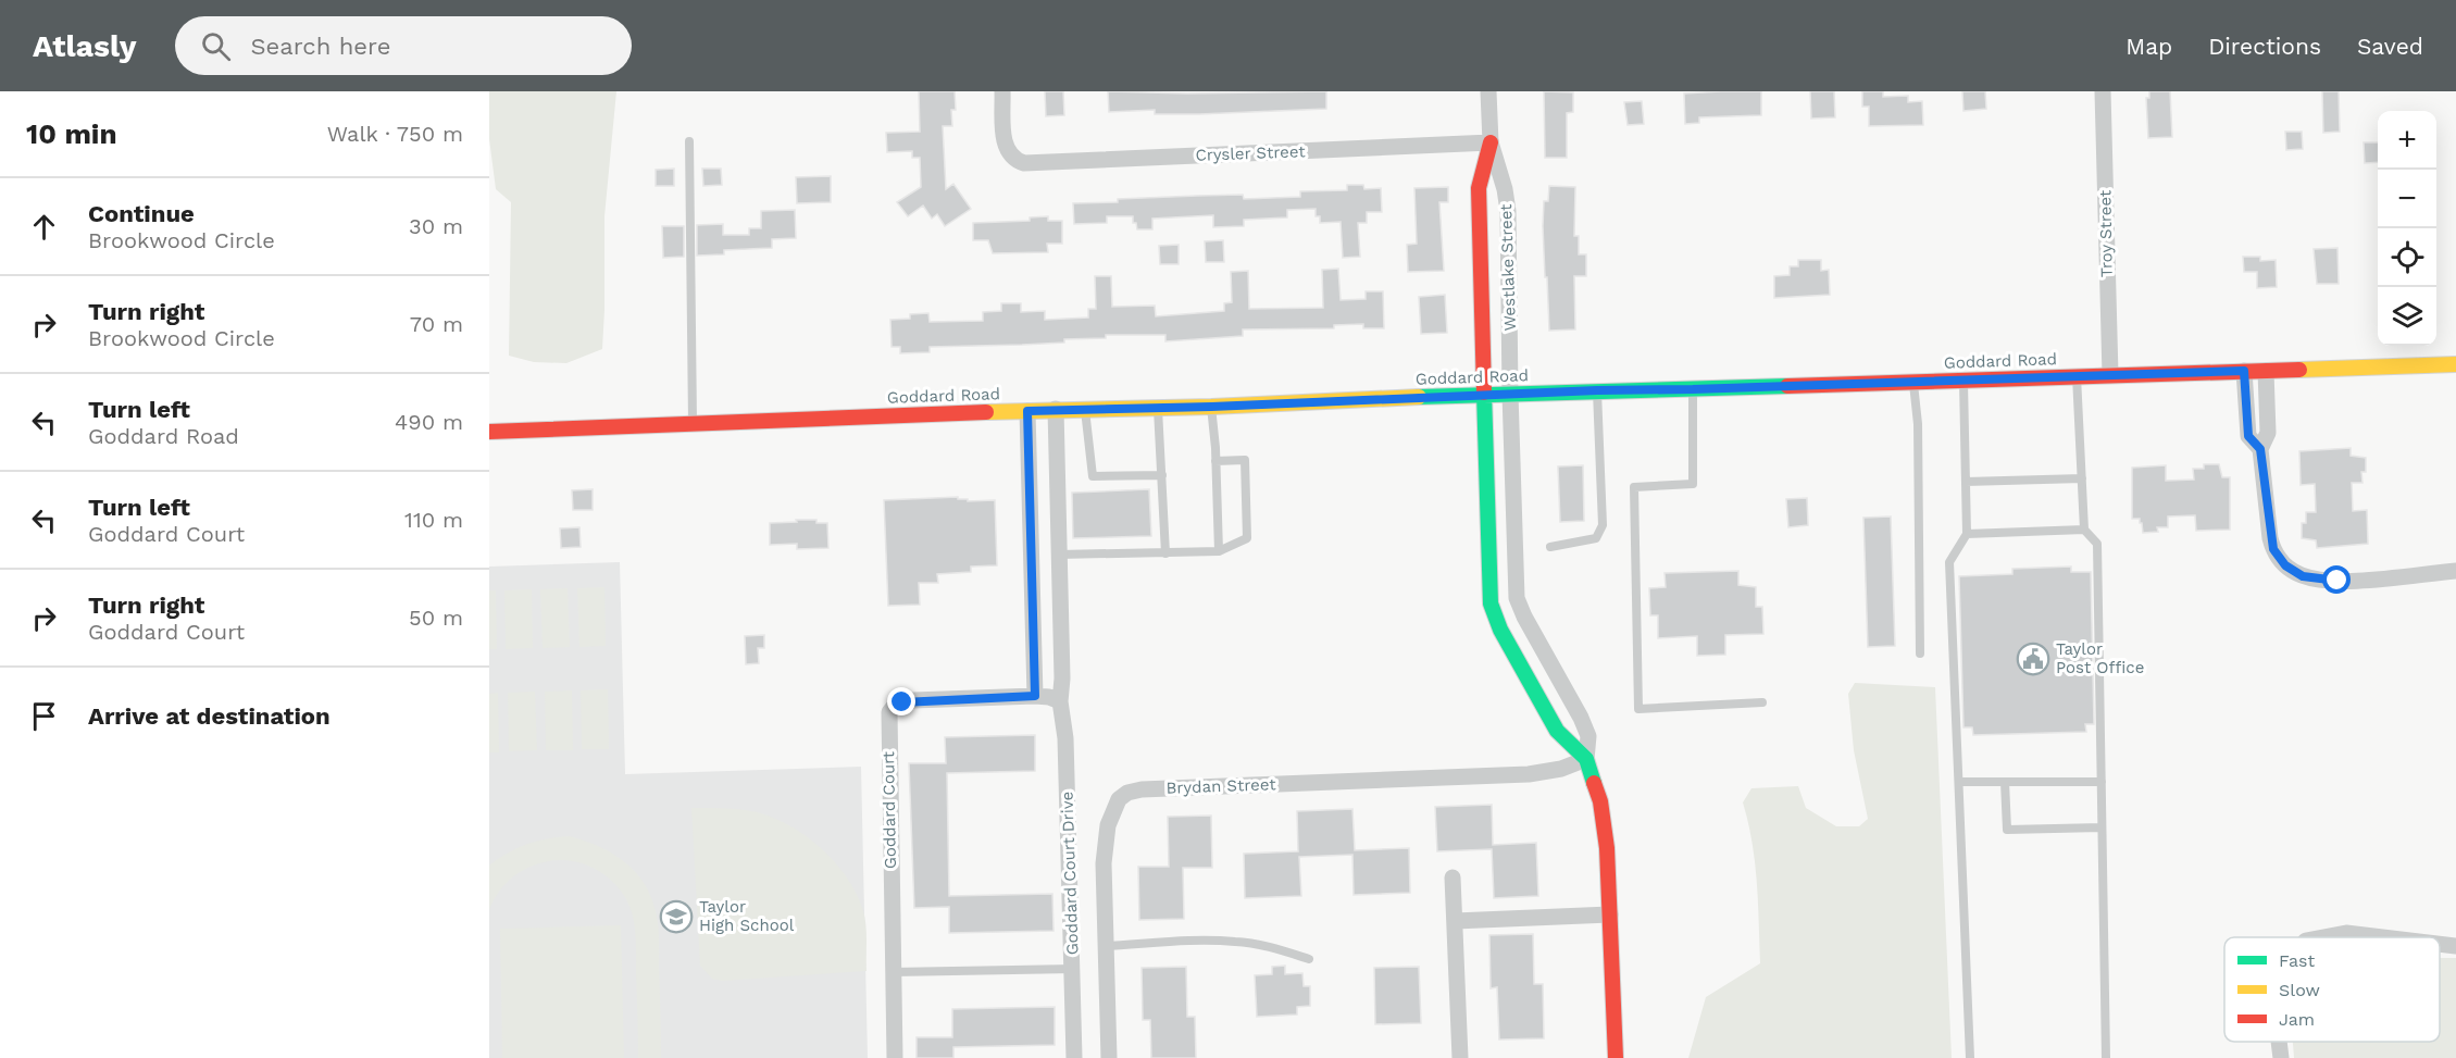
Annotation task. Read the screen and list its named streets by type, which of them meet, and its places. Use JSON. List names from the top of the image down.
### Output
{
  "streets": {
    "main road": ["Westlake Street", "Goddard Road"],
    "street": [
      "Crysler Street",
      "Troy Street",
      "Brydan Street",
      "Goddard Court",
      "Goddard Court Drive"
    ]
  },
  "crossings": [
    ["Crysler Street", "Westlake Street"],
    ["Troy Street", "Goddard Road"],
    ["Westlake Street", "Goddard Road"],
    ["Goddard Court", "Goddard Court Drive"]
  ],
  "places": {
    "public building": ["Taylor Post Office"],
    "school or university": ["Taylor High School"]
  },
  "legend": ["Fast", "Slow", "Jam"],
  "page": {
    "header": "Atlasly",
    "search": "Search here",
    "nav": ["Map", "Directions", "Saved"],
    "heading": ["10 min", "Walk · 750 m"],
    "map_buttons": ["+", "−"],
    "list": [
      ["Continue", "Brookwood Circle", "30 m"],
      ["Turn right", "Brookwood Circle", "70 m"],
      ["Turn left", "Goddard Road", "490 m"],
      ["Turn left", "Goddard Court", "110 m"],
      ["Turn right", "Goddard Court", "50 m"],
      "Arrive at destination"
    ]
  }
}
